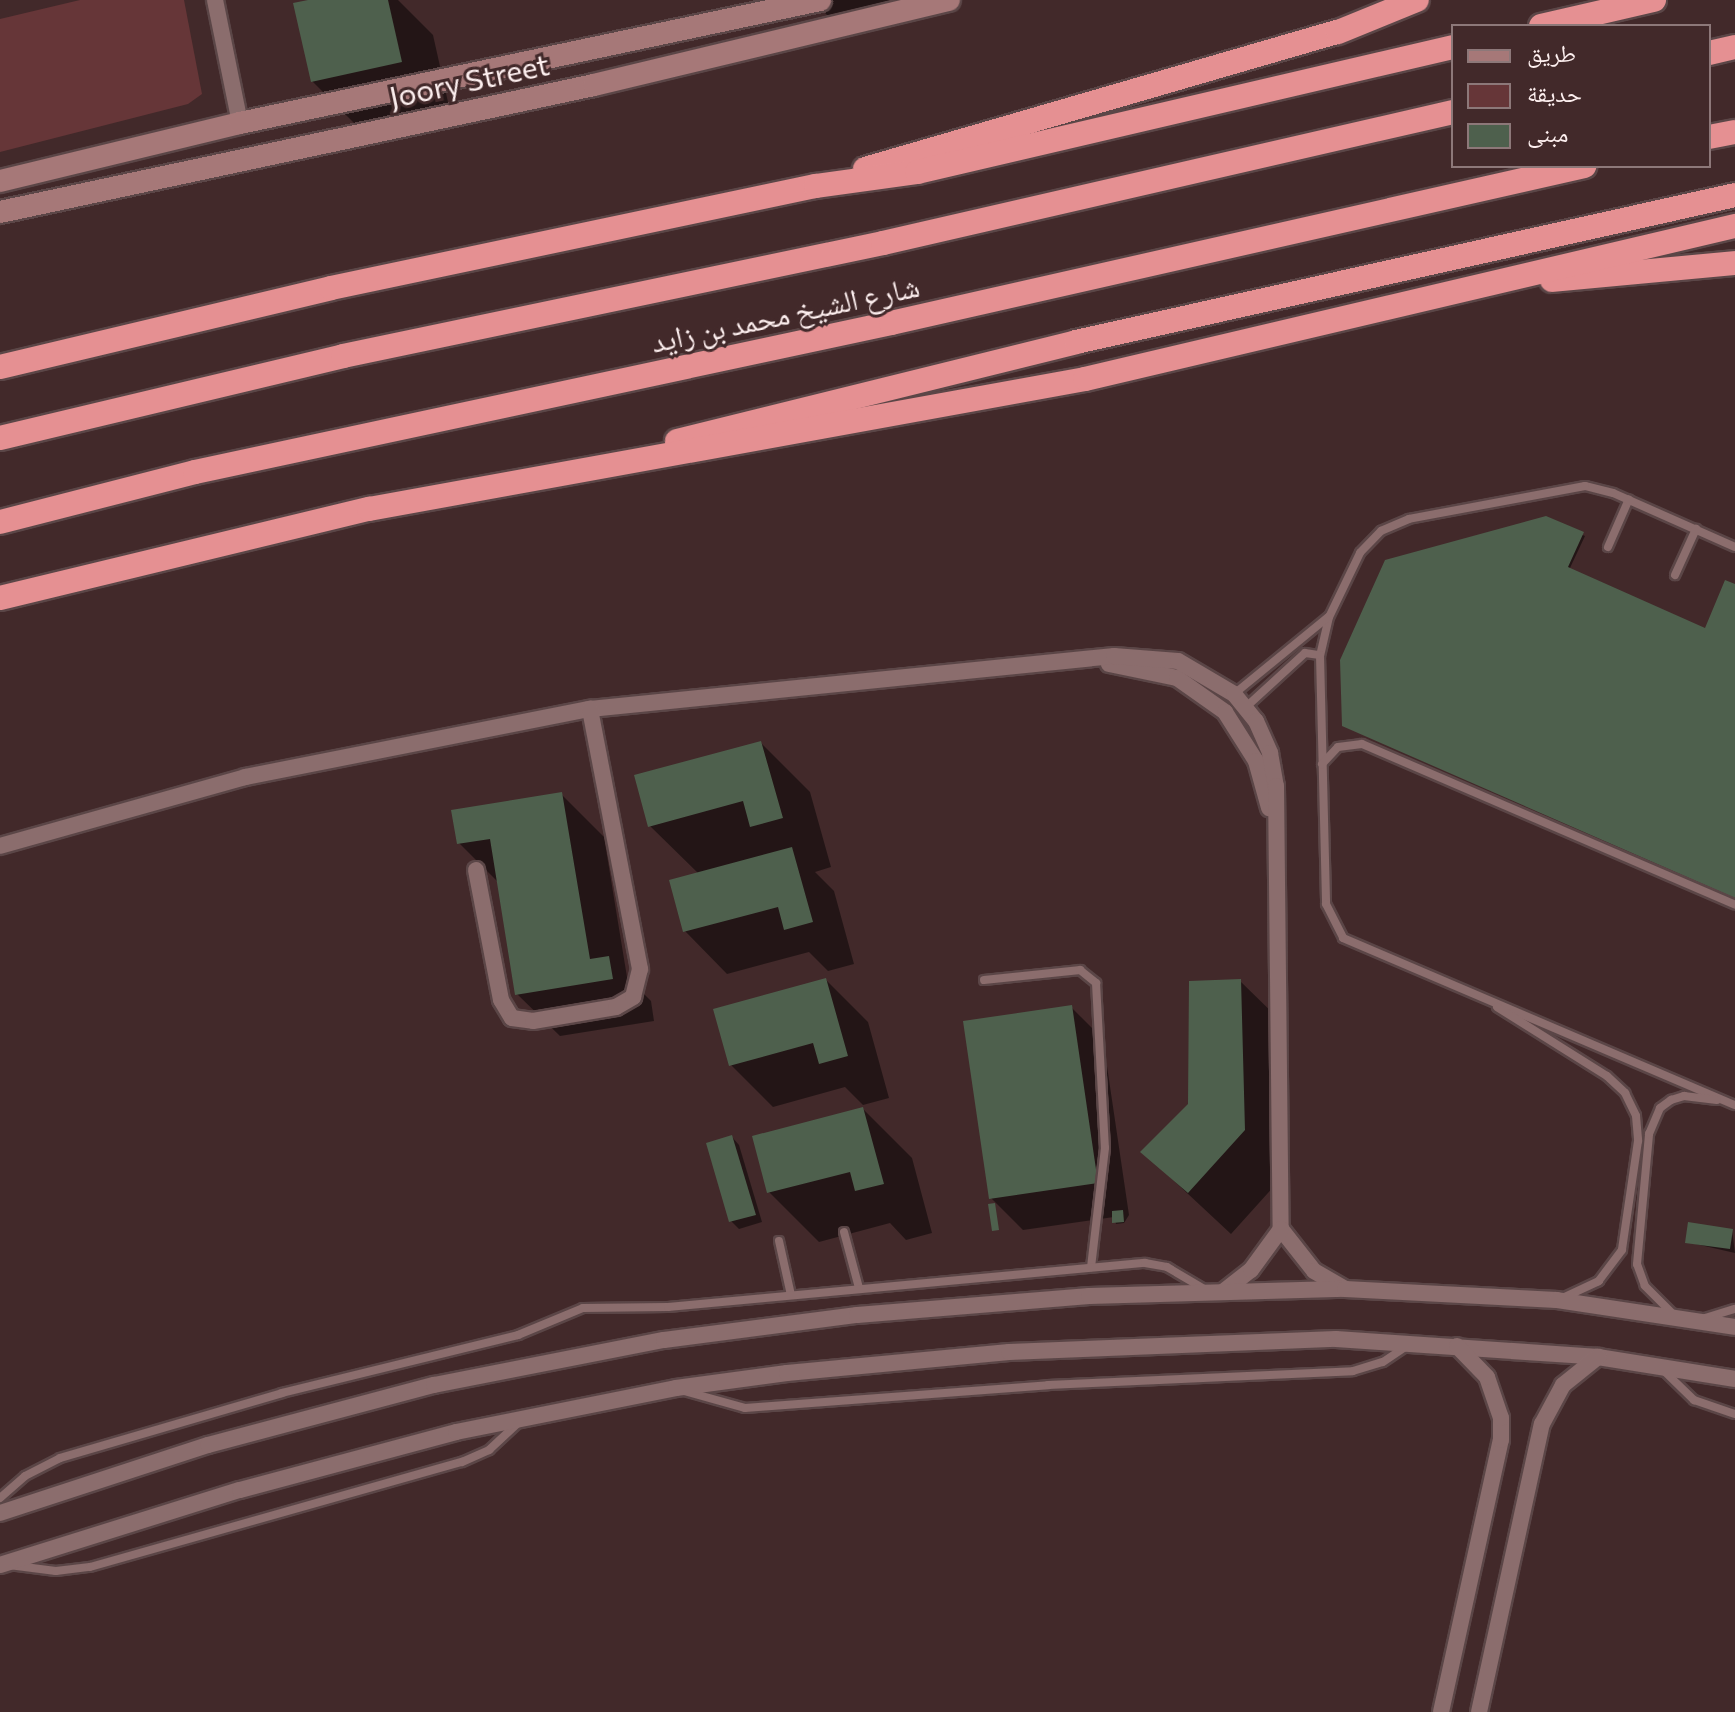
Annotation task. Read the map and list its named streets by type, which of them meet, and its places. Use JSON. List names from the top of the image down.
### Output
{
  "streets": {
    "highway": ["شارع الشيخ محمد بن زايد"],
    "street": ["Joory Street"]
  },
  "legend": ["طريق", "حديقة", "مبنى"]
}
